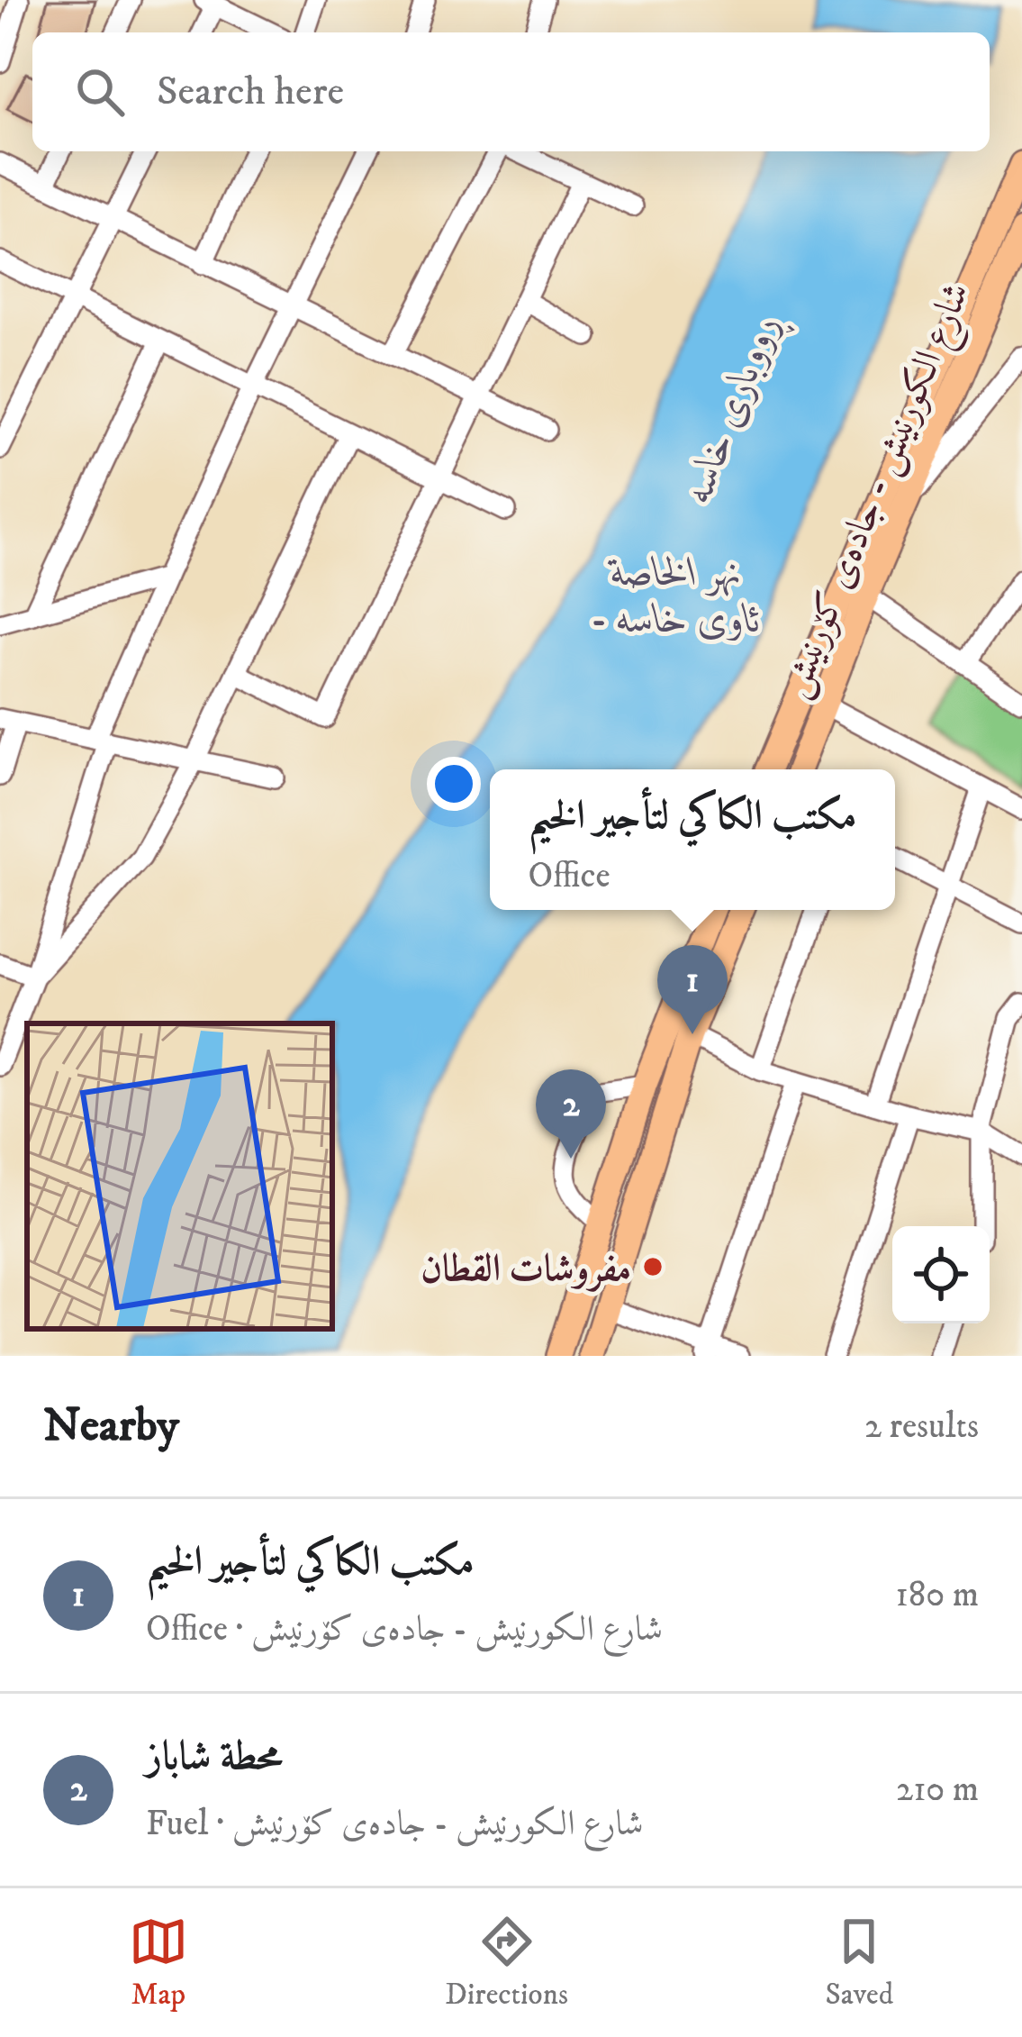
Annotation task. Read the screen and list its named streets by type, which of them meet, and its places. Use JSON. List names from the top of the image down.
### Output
{
  "streets": {
    "main road": ["شارع الكورنيش - جادەی کۆرنیش"]
  },
  "water": ["ڕووباری خاسە", "نهر الخاصة - ئاوی خاسە"],
  "places": ["مفروشات القطان"],
  "page": {
    "search": "Search here",
    "popup": ["مكتب الكاكي لتأجير الخيم", "Office"],
    "pins": ["1", "2"],
    "heading": ["Nearby", "2 results"],
    "list": [
      {
        "mark": "1",
        "name": "مكتب الكاكي لتأجير الخيم",
        "note": "Office · شارع الكورنيش - جادەی کۆرنیش",
        "value": "180 m"
      },
      {
        "mark": "2",
        "name": "محطة شاباز",
        "note": "Fuel · شارع الكورنيش - جادەی کۆرنیش",
        "value": "210 m"
      }
    ],
    "nav": ["Map", "Directions", "Saved"]
  }
}
